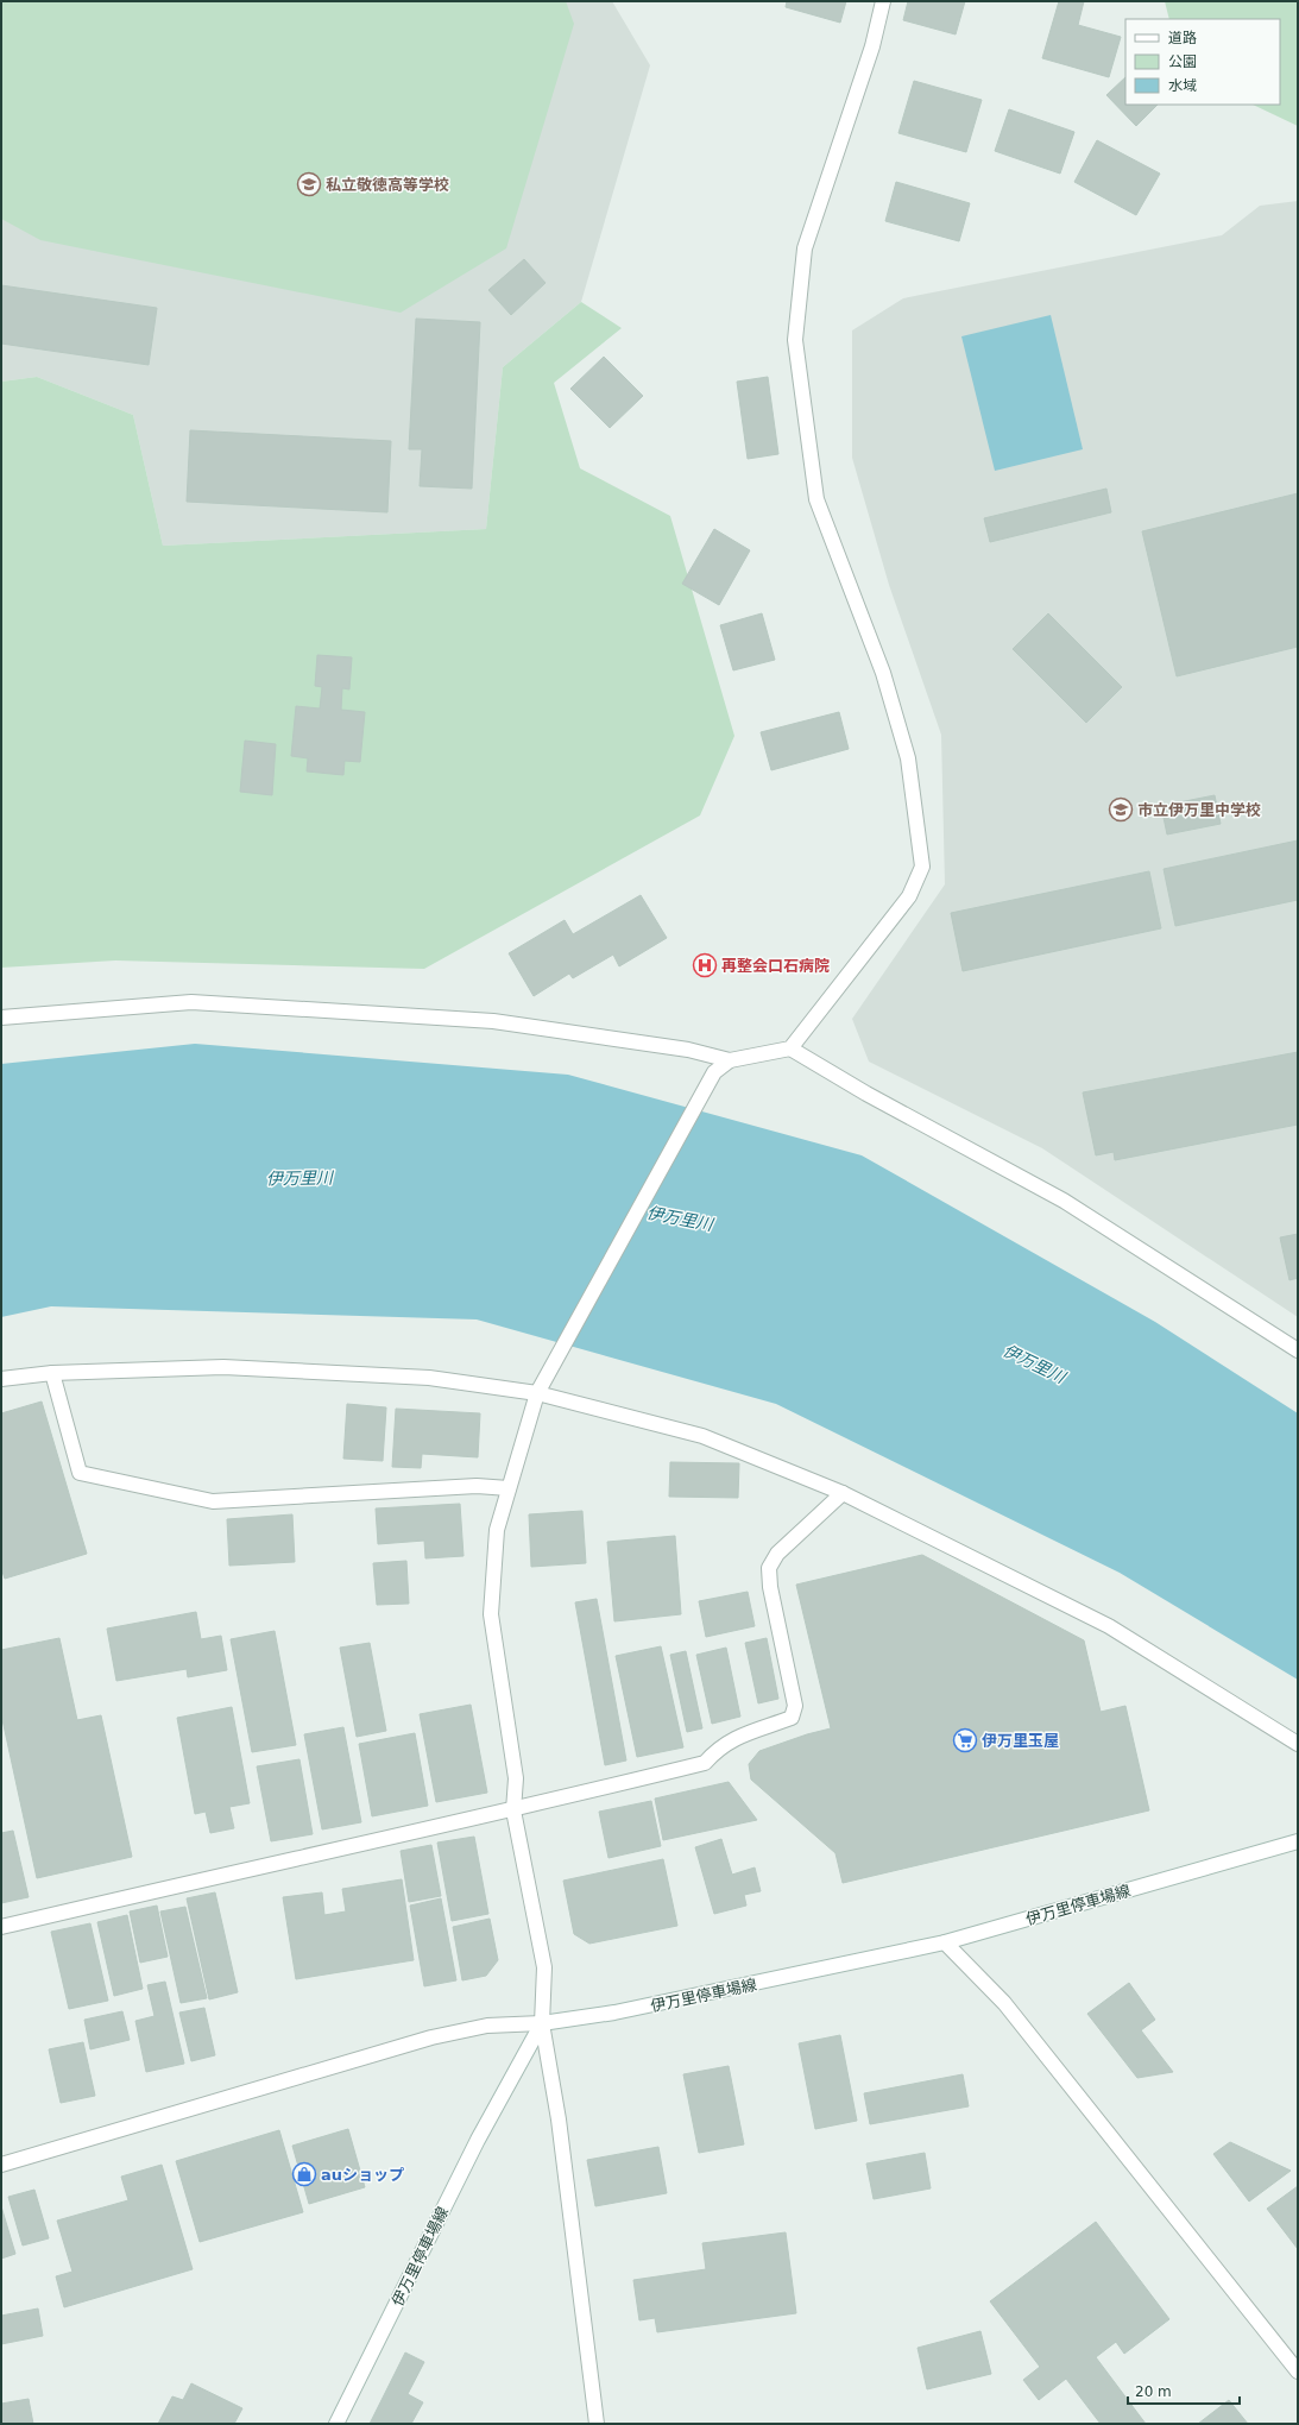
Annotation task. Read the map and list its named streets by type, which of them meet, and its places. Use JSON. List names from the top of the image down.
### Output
{
  "streets": {
    "street": ["伊万里停車場線"]
  },
  "water": ["伊万里川"],
  "places": {
    "school or university": ["私立敬徳高等学校", "市立伊万里中学校"],
    "hospital": ["再整会口石病院"],
    "supermarket": ["伊万里玉屋"],
    "shop": ["auショップ"]
  },
  "legend": ["道路", "公園", "水域"],
  "scale_bar": "20 m"
}
